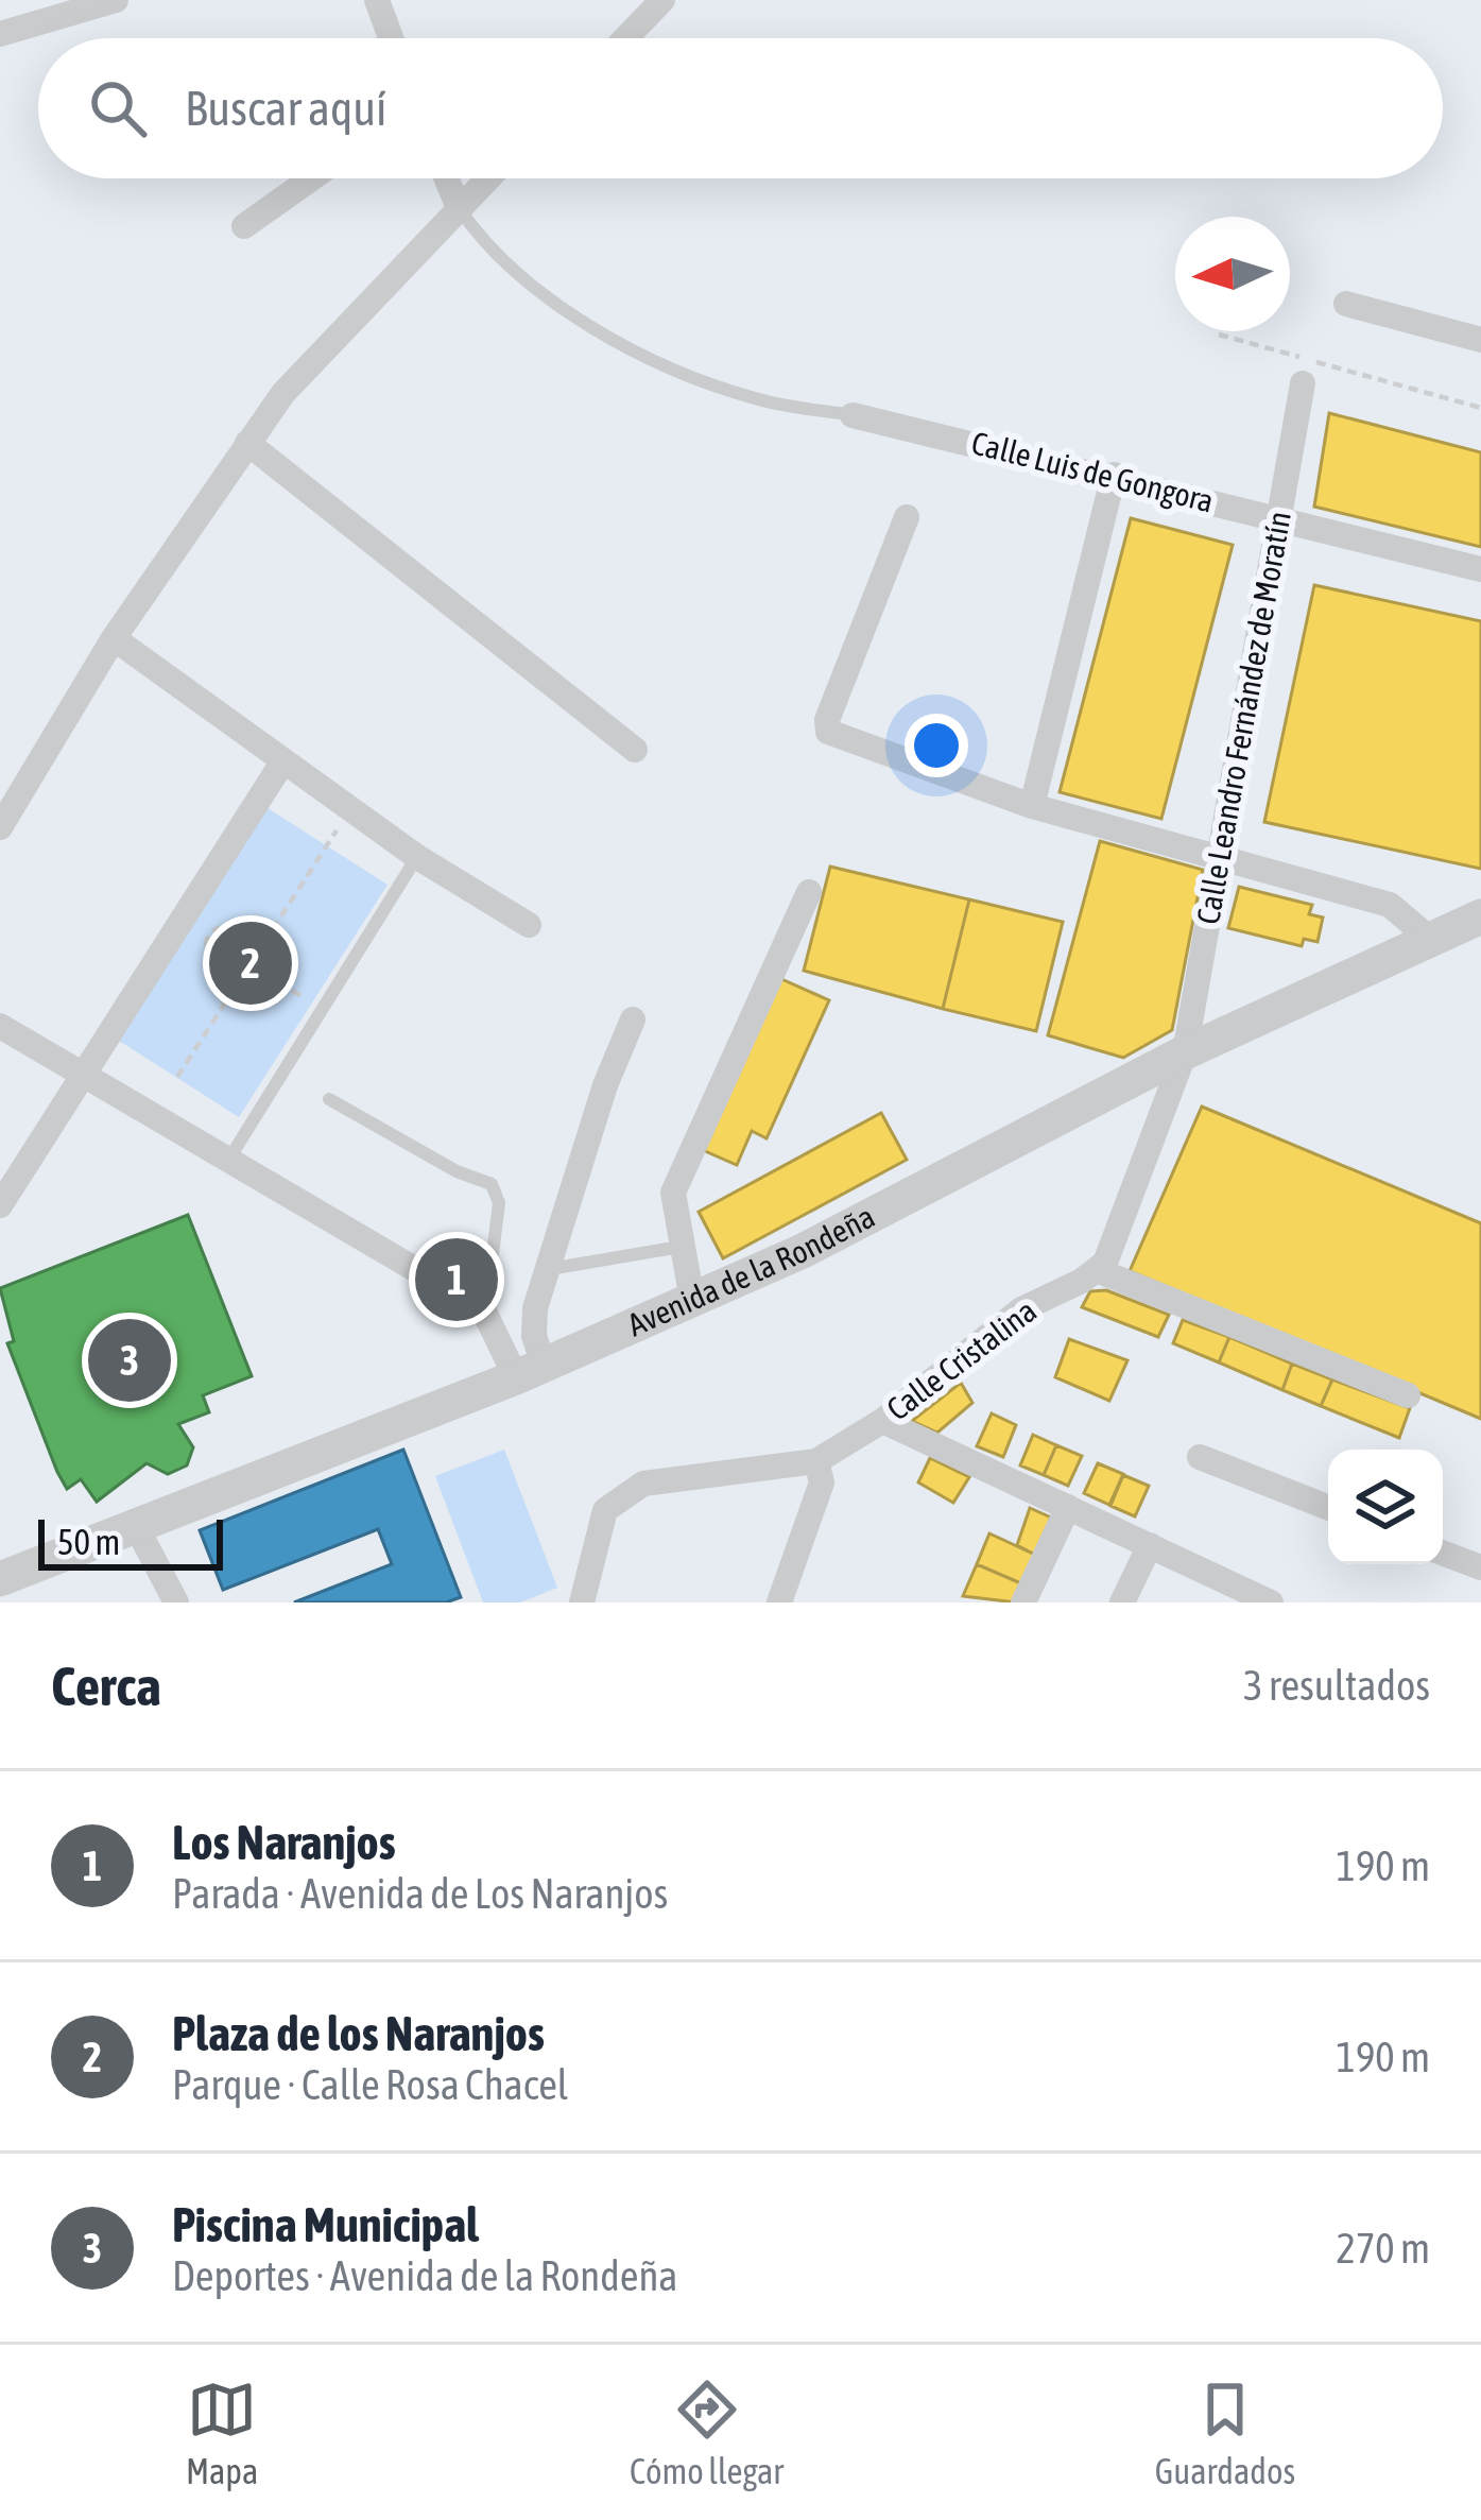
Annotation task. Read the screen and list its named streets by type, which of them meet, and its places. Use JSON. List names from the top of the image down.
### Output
{
  "streets": {
    "street": [
      "Calle Luis de Gongora",
      "Calle Leandro Fernández de Moratín",
      "Avenida de la Rondeña",
      "Calle Cristalina"
    ]
  },
  "crossings": [
    ["Calle Luis de Gongora", "Calle Leandro Fernández de Moratín"],
    ["Calle Leandro Fernández de Moratín", "Avenida de la Rondeña"]
  ],
  "scale_bar": "50 m",
  "north": "left",
  "page": {
    "search": "Buscar aquí",
    "pins": ["2", "1", "3"],
    "scale": "50 m",
    "heading": ["Cerca", "3 resultados"],
    "list": [
      {
        "mark": "1",
        "name": "Los Naranjos",
        "note": "Parada · Avenida de Los Naranjos",
        "value": "190 m"
      },
      {
        "mark": "2",
        "name": "Plaza de los Naranjos",
        "note": "Parque · Calle Rosa Chacel",
        "value": "190 m"
      },
      {
        "mark": "3",
        "name": "Piscina Municipal",
        "note": "Deportes · Avenida de la Rondeña",
        "value": "270 m"
      }
    ],
    "nav": ["Mapa", "Cómo llegar", "Guardados"]
  }
}
